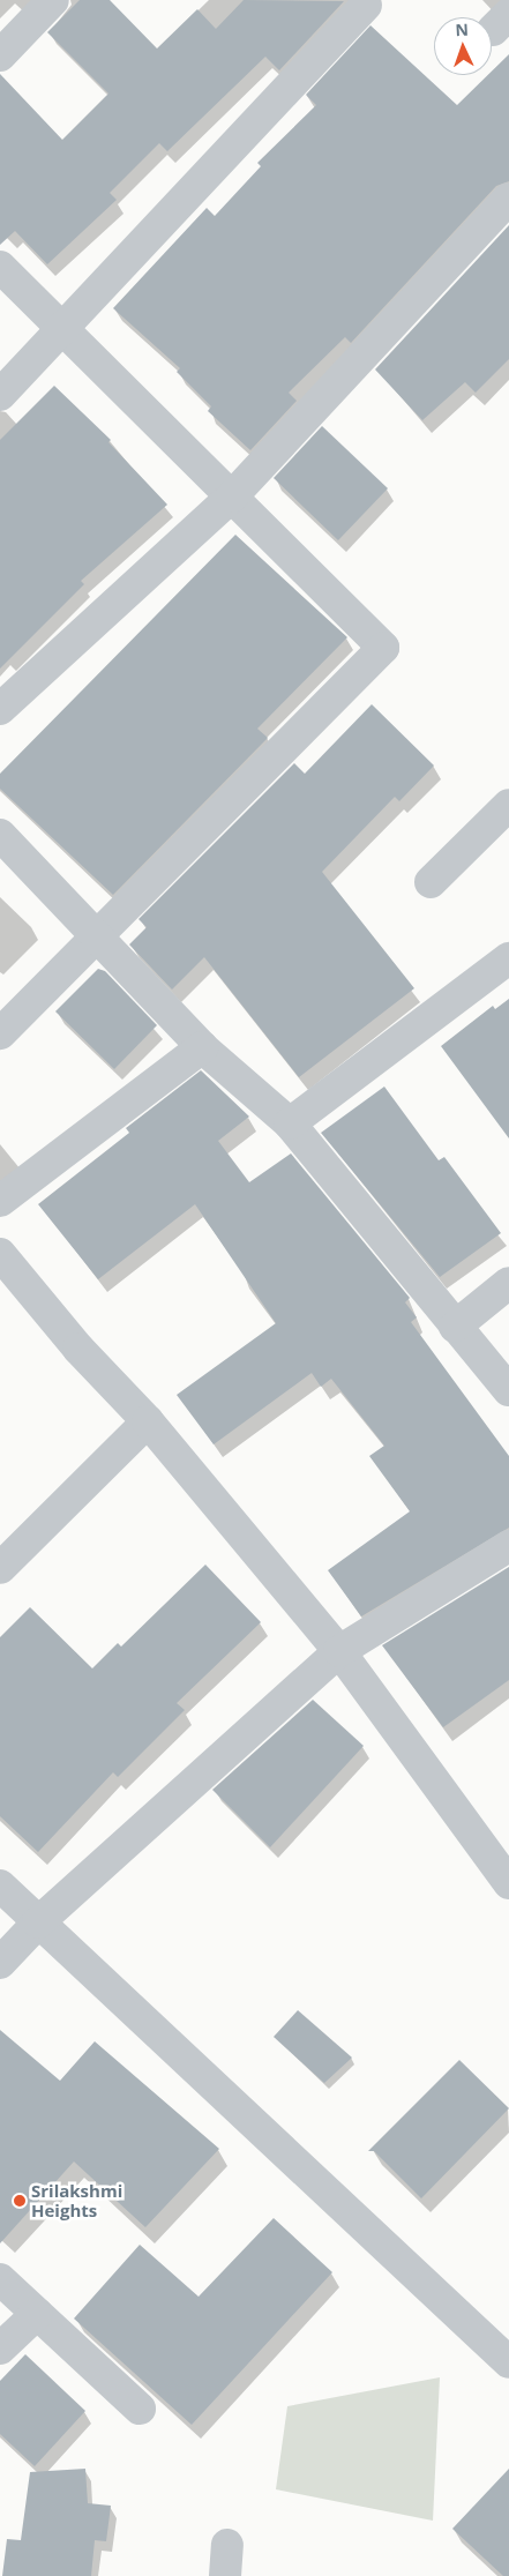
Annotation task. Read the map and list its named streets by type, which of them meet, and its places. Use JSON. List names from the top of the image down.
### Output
{
  "places": ["Srilakshmi Heights"],
  "north": "top"
}
